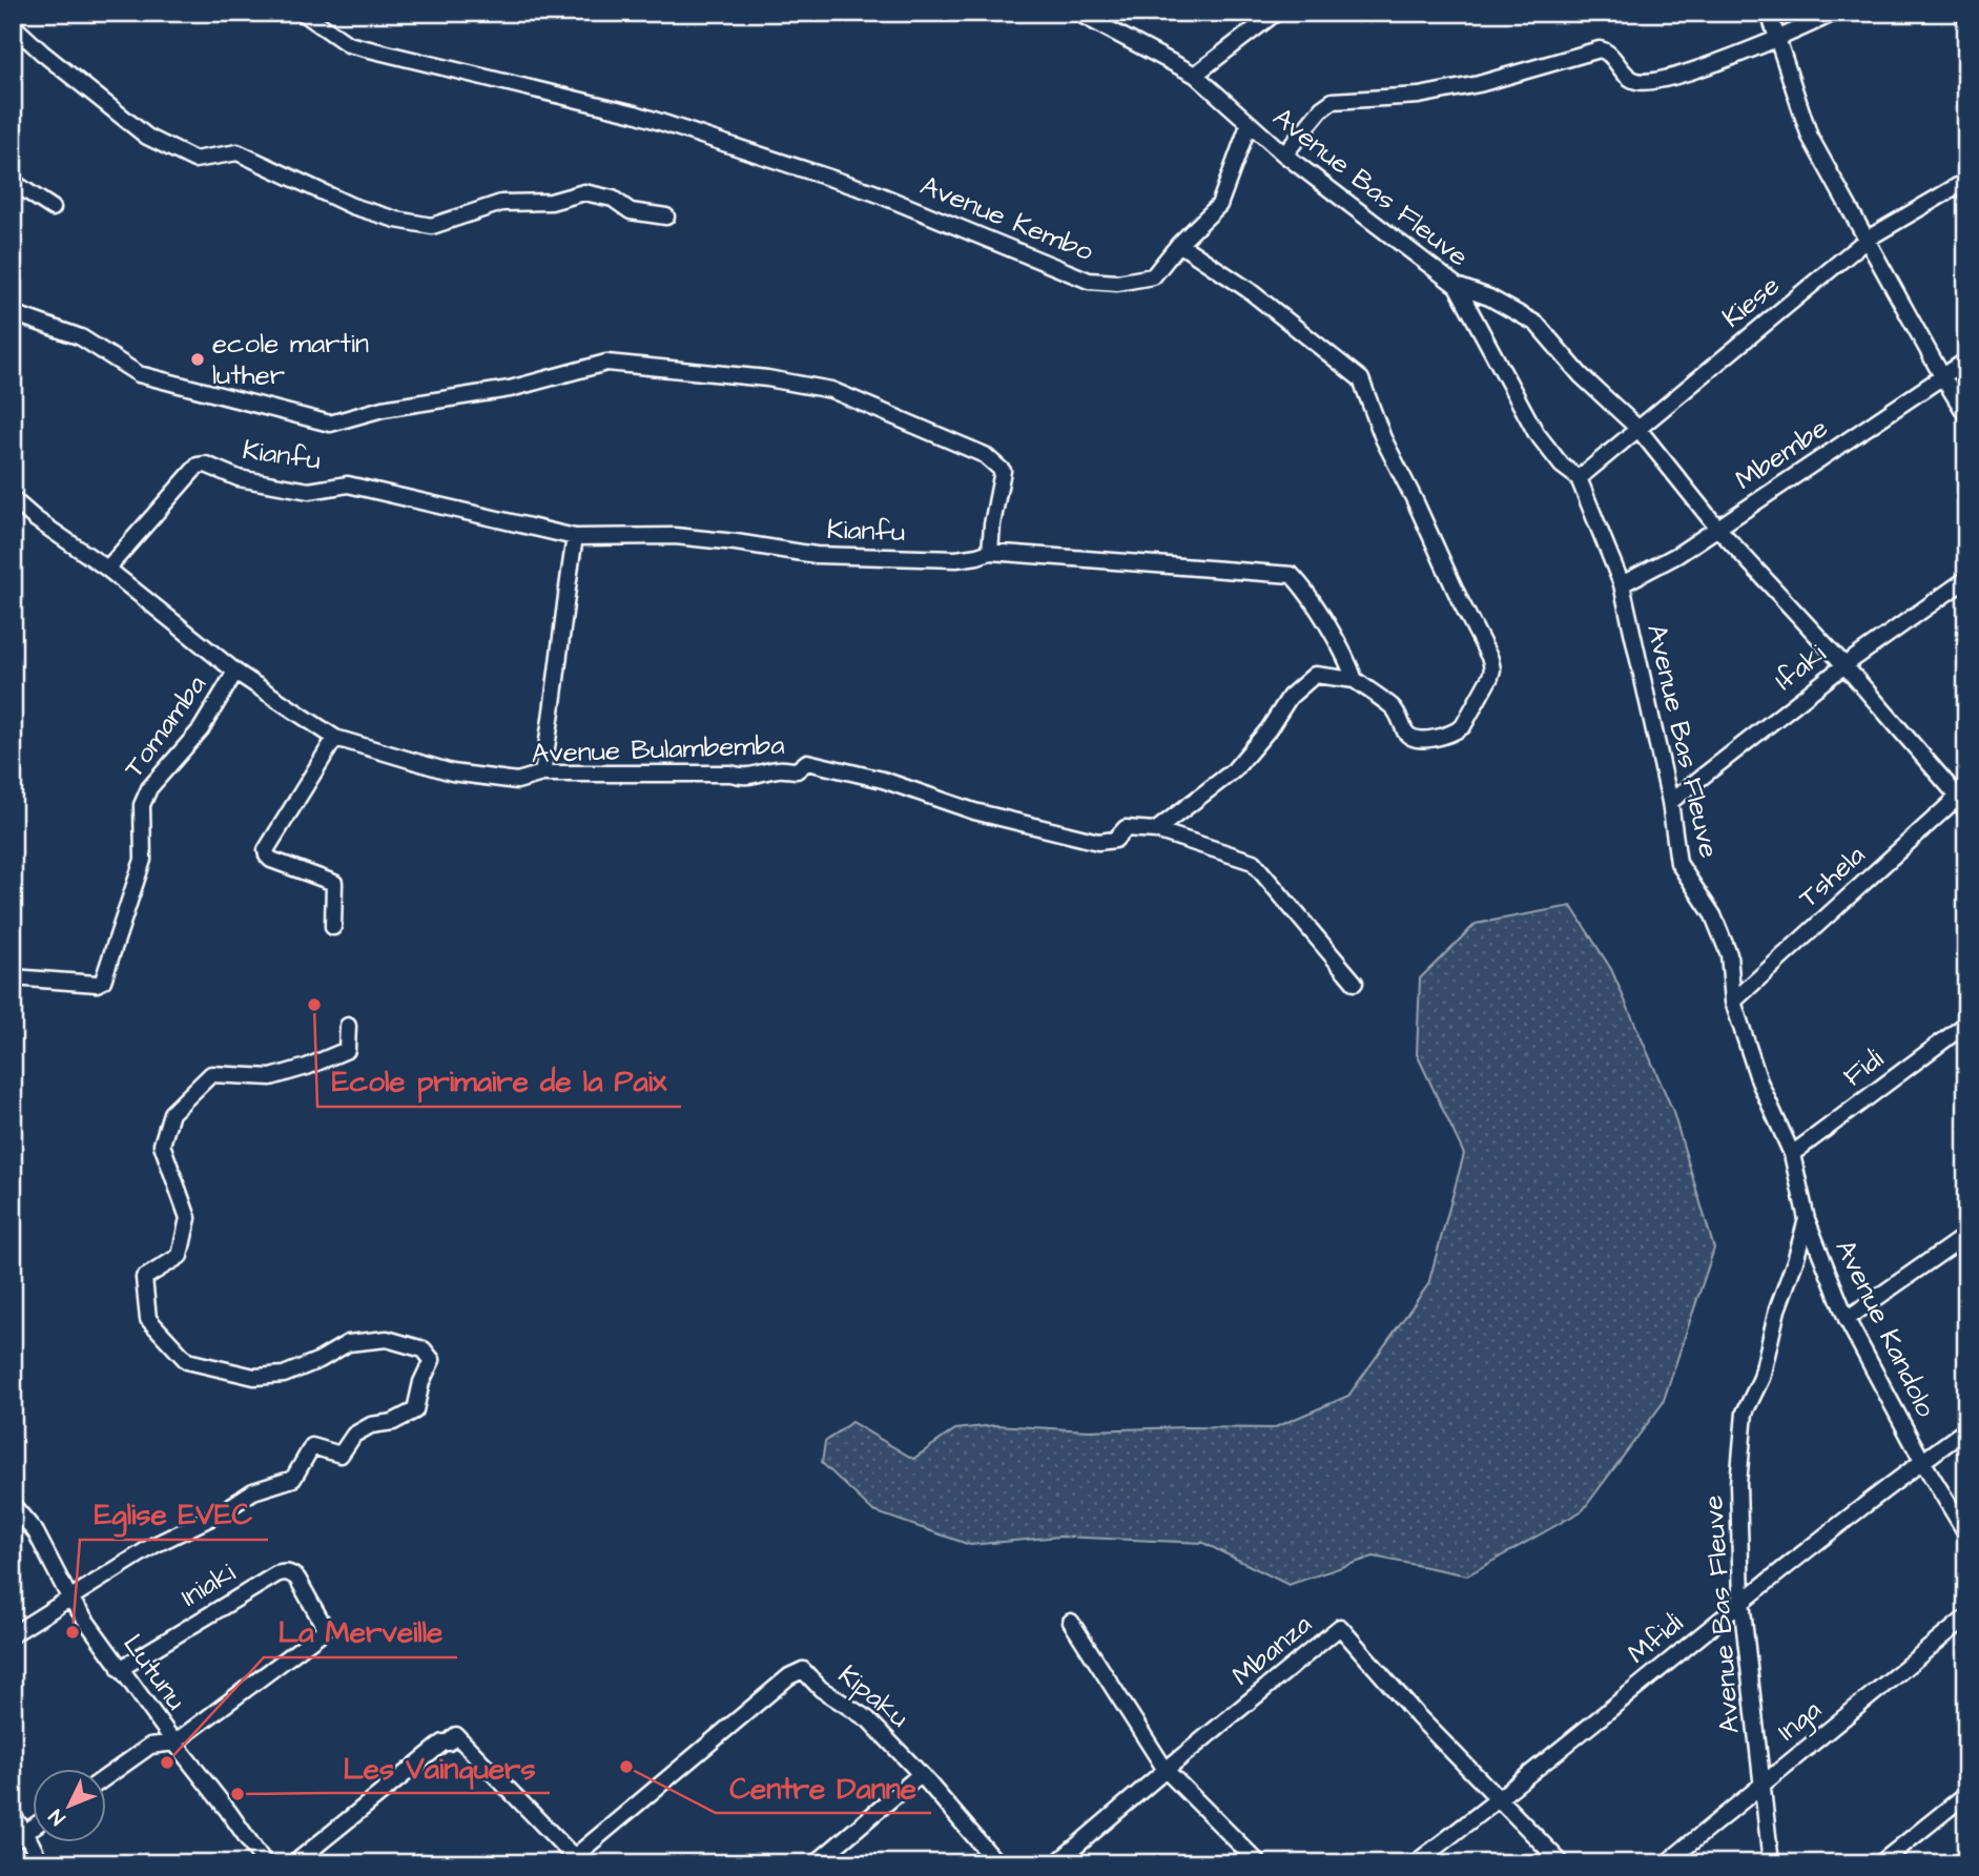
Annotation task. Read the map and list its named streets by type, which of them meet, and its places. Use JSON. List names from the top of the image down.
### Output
{
  "streets": {
    "street": [
      "Avenue Bas Fleuve",
      "Avenue Kembo",
      "Kiese",
      "Mbembe",
      "Kianfu",
      "Ifaki",
      "Tomamba",
      "Avenue Bulambemba",
      "Tshela",
      "Fidi",
      "Avenue Kandolo",
      "Iniaki",
      "Mfidi",
      "Mbanza",
      "Lutunu",
      "Kipaku",
      "Inga"
    ]
  },
  "crossings": [
    ["Avenue Bas Fleuve", "Avenue Kembo"],
    ["Avenue Bas Fleuve", "Kiese"],
    ["Avenue Bas Fleuve", "Mbembe"],
    ["Avenue Bas Fleuve", "Ifaki"],
    ["Avenue Bas Fleuve", "Tshela"],
    ["Avenue Bas Fleuve", "Fidi"],
    ["Avenue Bas Fleuve", "Avenue Kandolo"],
    ["Avenue Bas Fleuve", "Mfidi"],
    ["Avenue Bas Fleuve", "Inga"],
    ["Kianfu", "Avenue Bulambemba"],
    ["Tomamba", "Avenue Bulambemba"],
    ["Avenue Kandolo", "Mfidi"],
    ["Iniaki", "Lutunu"],
    ["Mfidi", "Mbanza"]
  ],
  "places": [
    "ecole martin luther",
    "Ecole primaire de la Paix",
    "Eglise EVEC",
    "La Merveille",
    "Centre Danne",
    "Les Vainquers"
  ],
  "north": "bottom left"
}
